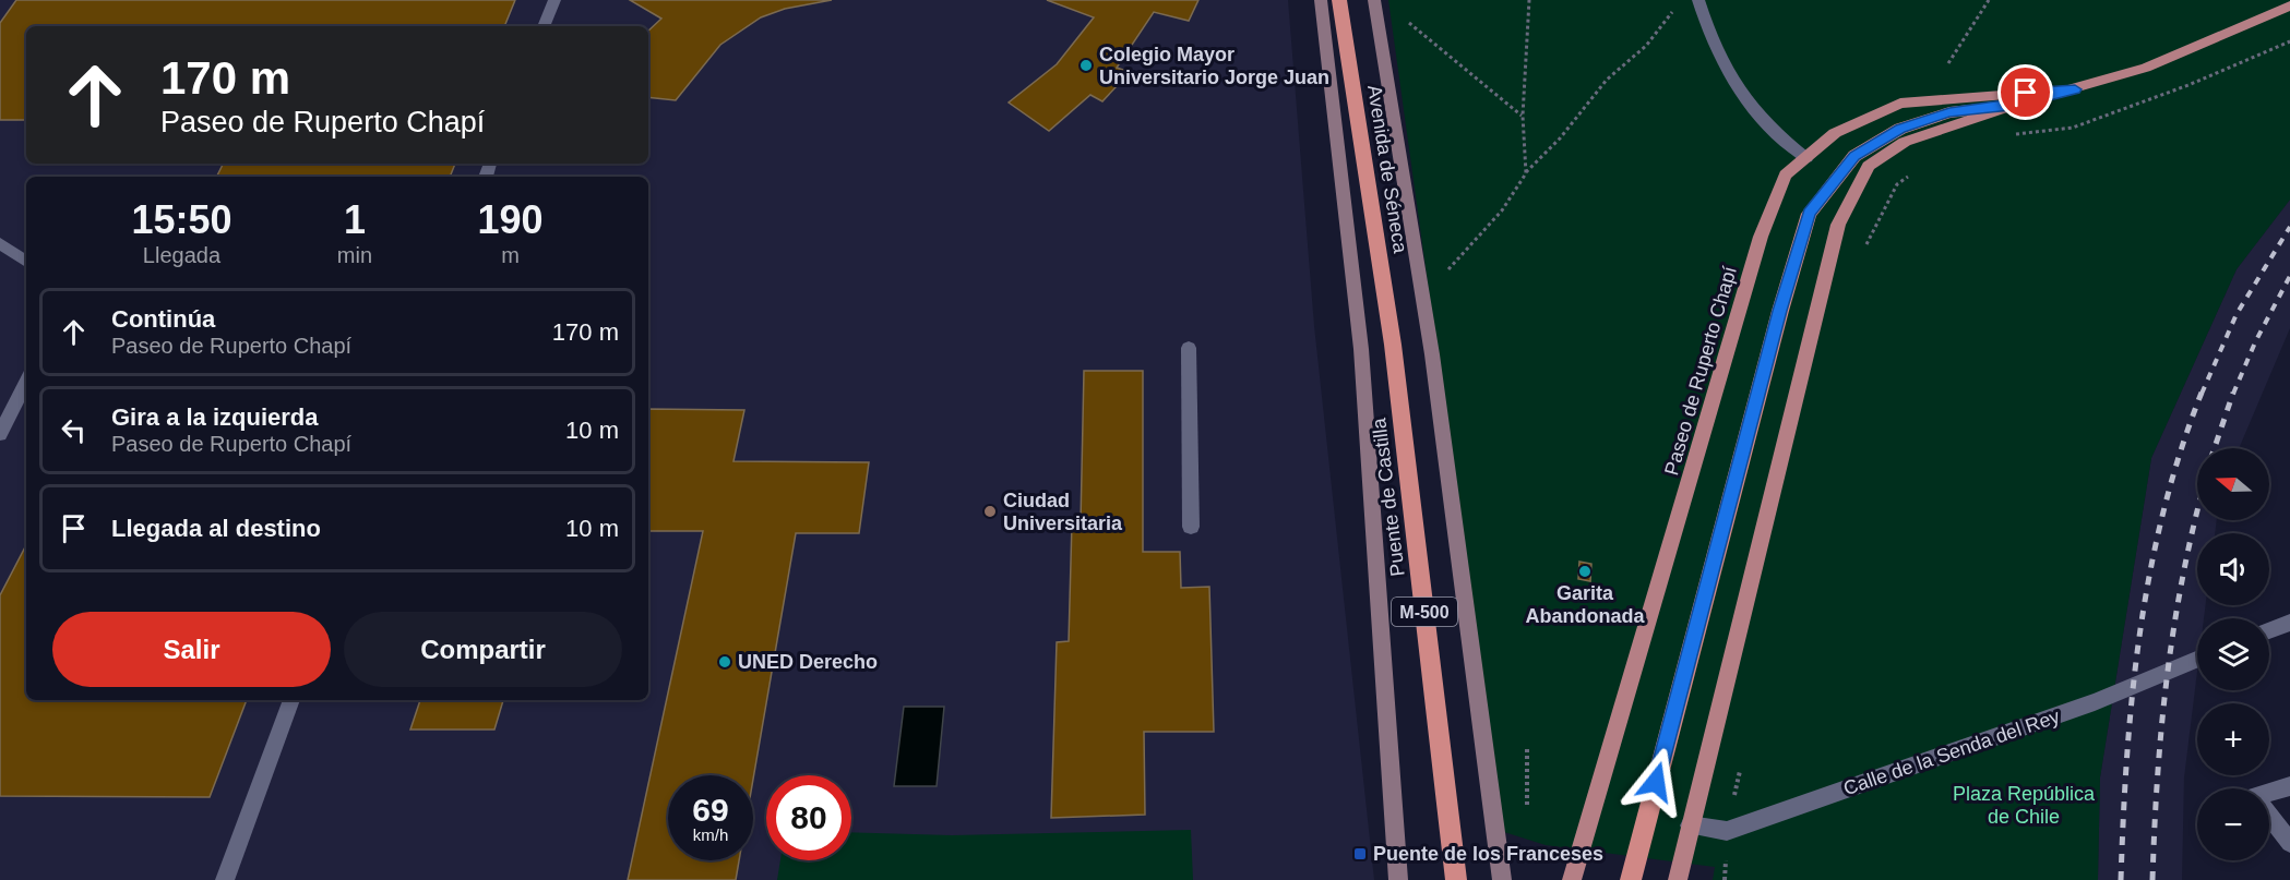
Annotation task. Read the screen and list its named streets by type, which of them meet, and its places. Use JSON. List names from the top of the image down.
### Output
{
  "streets": {
    "highway": ["Avenida de Séneca", "Puente de Castilla", "M-500"],
    "main road": ["Paseo de Ruperto Chapí"],
    "street": ["Calle de la Senda del Rey"]
  },
  "crossings": [
    ["Avenida de Séneca", "Puente de Castilla"],
    ["Paseo de Ruperto Chapí", "Calle de la Senda del Rey"]
  ],
  "parks": ["Plaza República de Chile"],
  "places": {
    "other": [
      "Colegio Mayor Universitario Jorge Juan",
      "Ciudad Universitaria",
      "Garita Abandonada",
      "UNED Derecho"
    ],
    "transit": ["Puente de los Franceses"]
  },
  "north": "left",
  "page": {
    "turn": ["170 m", "Paseo de Ruperto Chapí"],
    "eta": [
      "15:50",
      "Llegada",
      "1",
      "min",
      "190",
      "m"
    ],
    "list": [
      {
        "name": "Continúa",
        "note": "Paseo de Ruperto Chapí",
        "value": "170 m"
      },
      {
        "name": "Gira a la izquierda",
        "note": "Paseo de Ruperto Chapí",
        "value": "10 m"
      },
      {
        "name": "Llegada al destino",
        "value": "10 m"
      }
    ],
    "map_buttons": ["+", "−"],
    "buttons": ["Salir", "Compartir"],
    "speed": "69 km/h",
    "limit": "80"
  }
}
